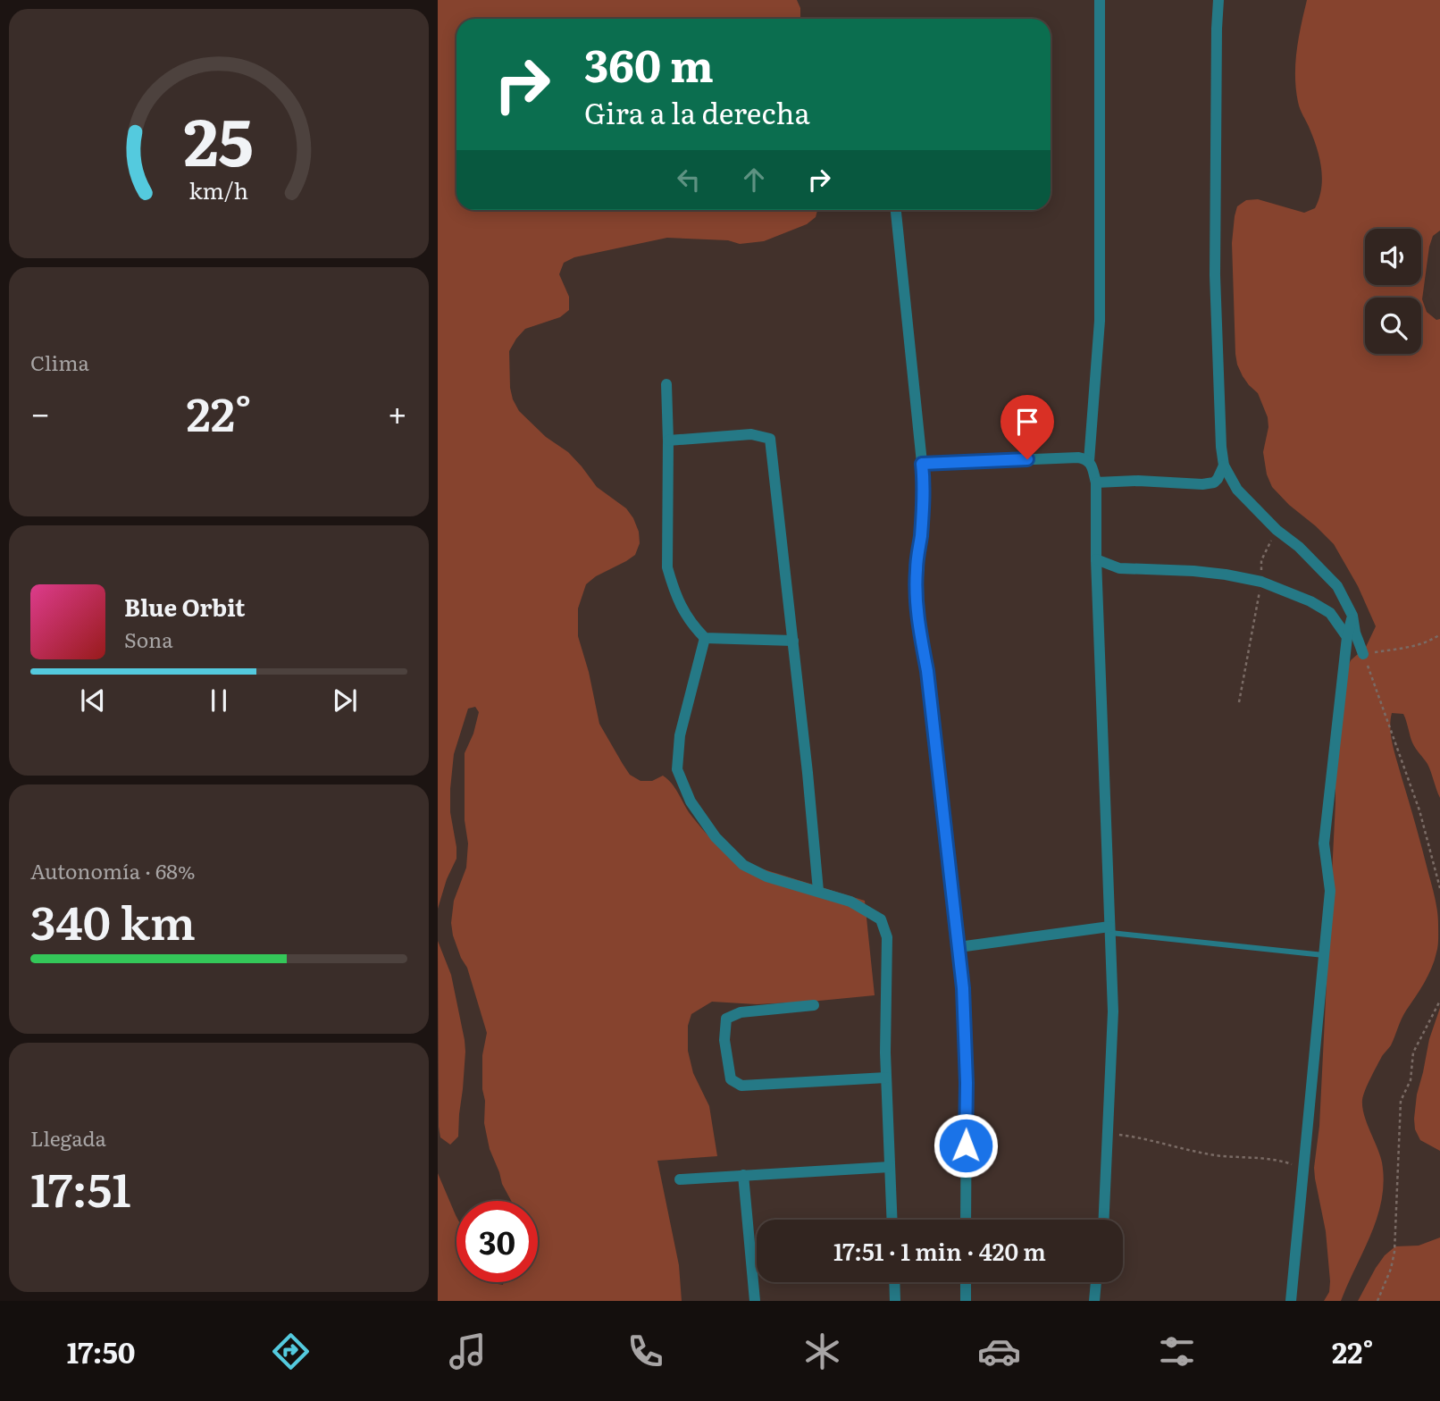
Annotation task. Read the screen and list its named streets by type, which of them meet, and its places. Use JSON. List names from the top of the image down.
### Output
{
  "page": {
    "turn": ["360 m", "Gira a la derecha"],
    "tile": [
      "Clima",
      ["Autonomía · 68%", "340 km"],
      ["Llegada", "17:51"]
    ],
    "heat": ["−", "22°", "+"],
    "song": ["Blue Orbit", "Sona"],
    "limit": "30",
    "trip": "17:51 · 1 min · 420 m",
    "tabs": ["17:50", "22°"],
    "gauge": ["25", "km/h"]
  }
}
